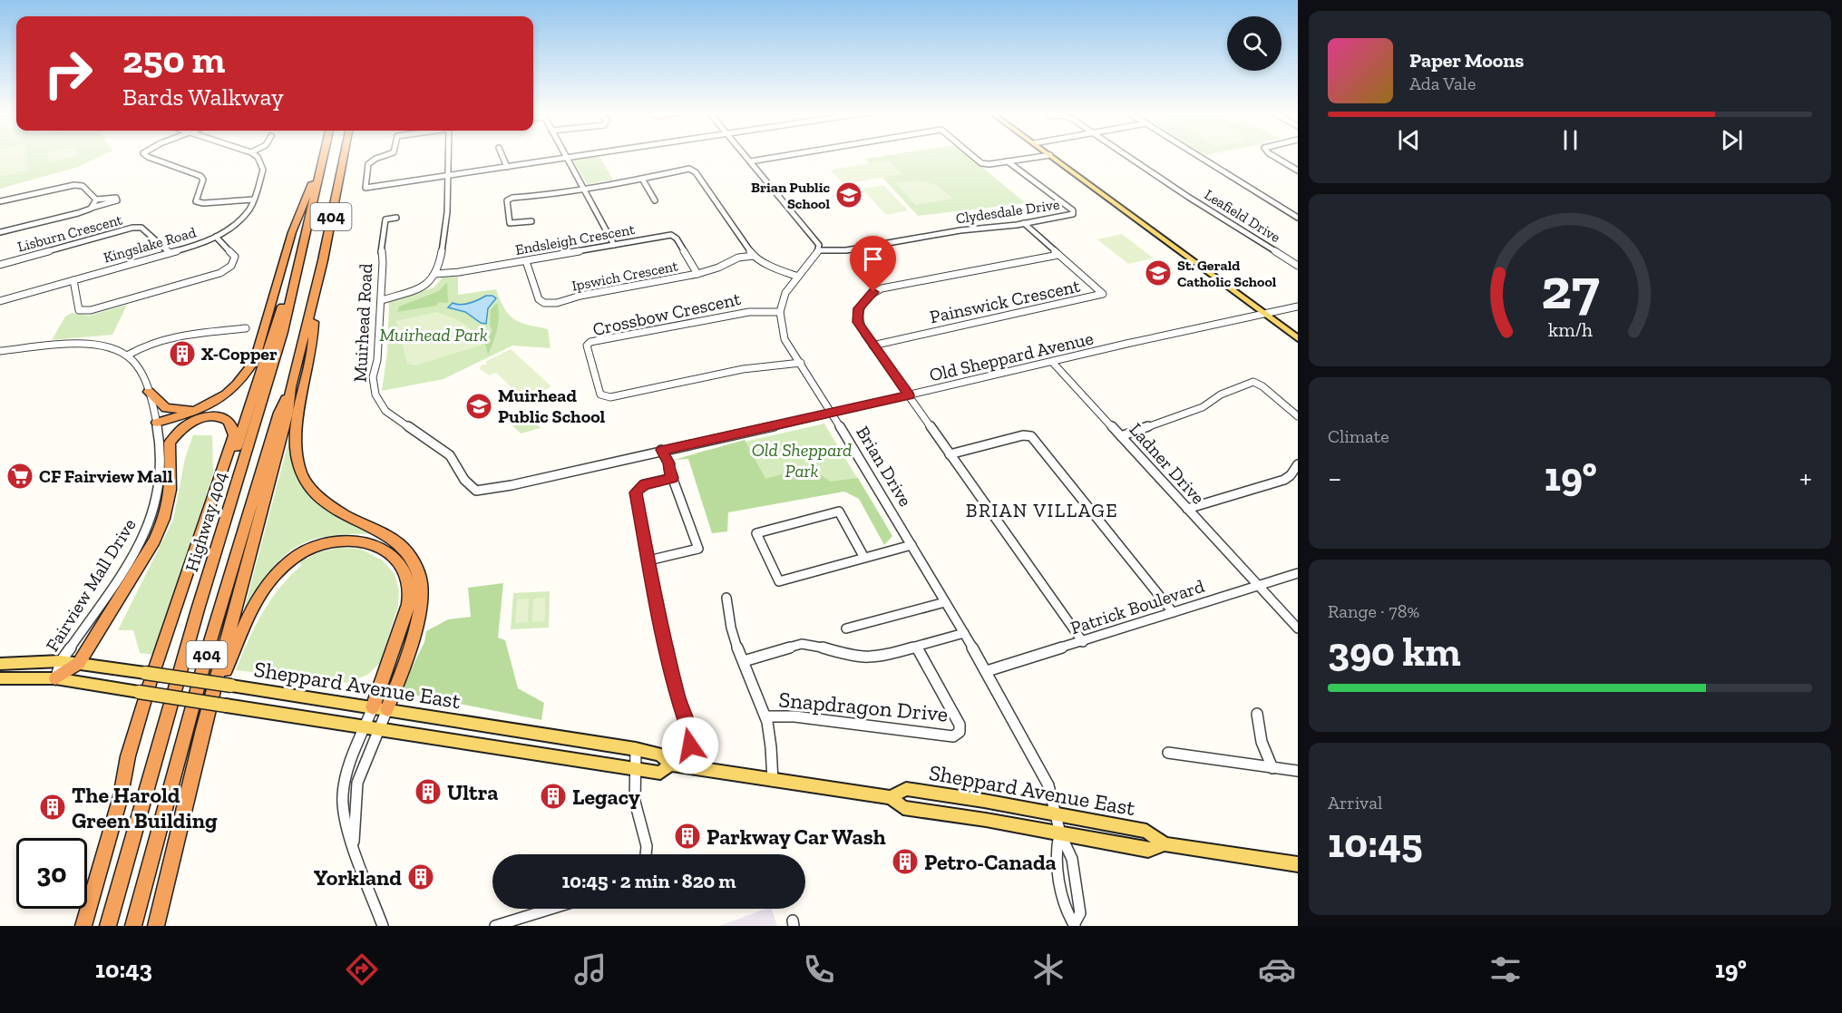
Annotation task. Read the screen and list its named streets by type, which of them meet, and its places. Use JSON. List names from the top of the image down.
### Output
{
  "streets": {
    "highway": ["404", "Highway 404"],
    "main road": ["Sheppard Avenue East"],
    "street": [
      "Clydesdale Drive",
      "Leafield Drive",
      "Lisburn Crescent",
      "Endsleigh Crescent",
      "Kingslake Road",
      "Ipswich Crescent",
      "Painswick Crescent",
      "Crossbow Crescent",
      "Muirhead Road",
      "Old Sheppard Avenue",
      "Ladner Drive",
      "Brian Drive",
      "Fairview Mall Drive",
      "Patrick Boulevard",
      "Snapdragon Drive"
    ]
  },
  "crossings": [
    ["Clydesdale Drive", "Painswick Crescent"],
    ["Lisburn Crescent", "Kingslake Road"],
    ["Endsleigh Crescent", "Ipswich Crescent"],
    ["Crossbow Crescent", "Brian Drive"],
    ["Muirhead Road", "Old Sheppard Avenue"],
    ["Old Sheppard Avenue", "Ladner Drive"],
    ["Old Sheppard Avenue", "Brian Drive"],
    ["Ladner Drive", "Patrick Boulevard"],
    ["Brian Drive", "Patrick Boulevard"],
    ["Brian Drive", "Sheppard Avenue East"],
    ["Fairview Mall Drive", "Sheppard Avenue East"]
  ],
  "districts": ["BRIAN VILLAGE"],
  "parks": ["Muirhead Park", "Old Sheppard Park"],
  "places": {
    "school or university": ["Brian Public School", "St. Gerald Catholic School", "Muirhead Public School"],
    "building": [
      "X-Copper",
      "Ultra",
      "Legacy",
      "The Harold Green Building",
      "Parkway Car Wash",
      "Petro-Canada",
      "Yorkland"
    ],
    "supermarket": ["CF Fairview Mall"]
  },
  "page": {
    "turn": ["250 m", "Bards Walkway"],
    "song": ["Paper Moons", "Ada Vale"],
    "tile": [
      "Climate",
      ["Range · 78%", "390 km"],
      ["Arrival", "10:45"]
    ],
    "heat": ["−", "19°", "+"],
    "limit": "30",
    "trip": "10:45 · 2 min · 820 m",
    "tabs": ["10:43", "19°"],
    "gauge": ["27", "km/h"]
  }
}
